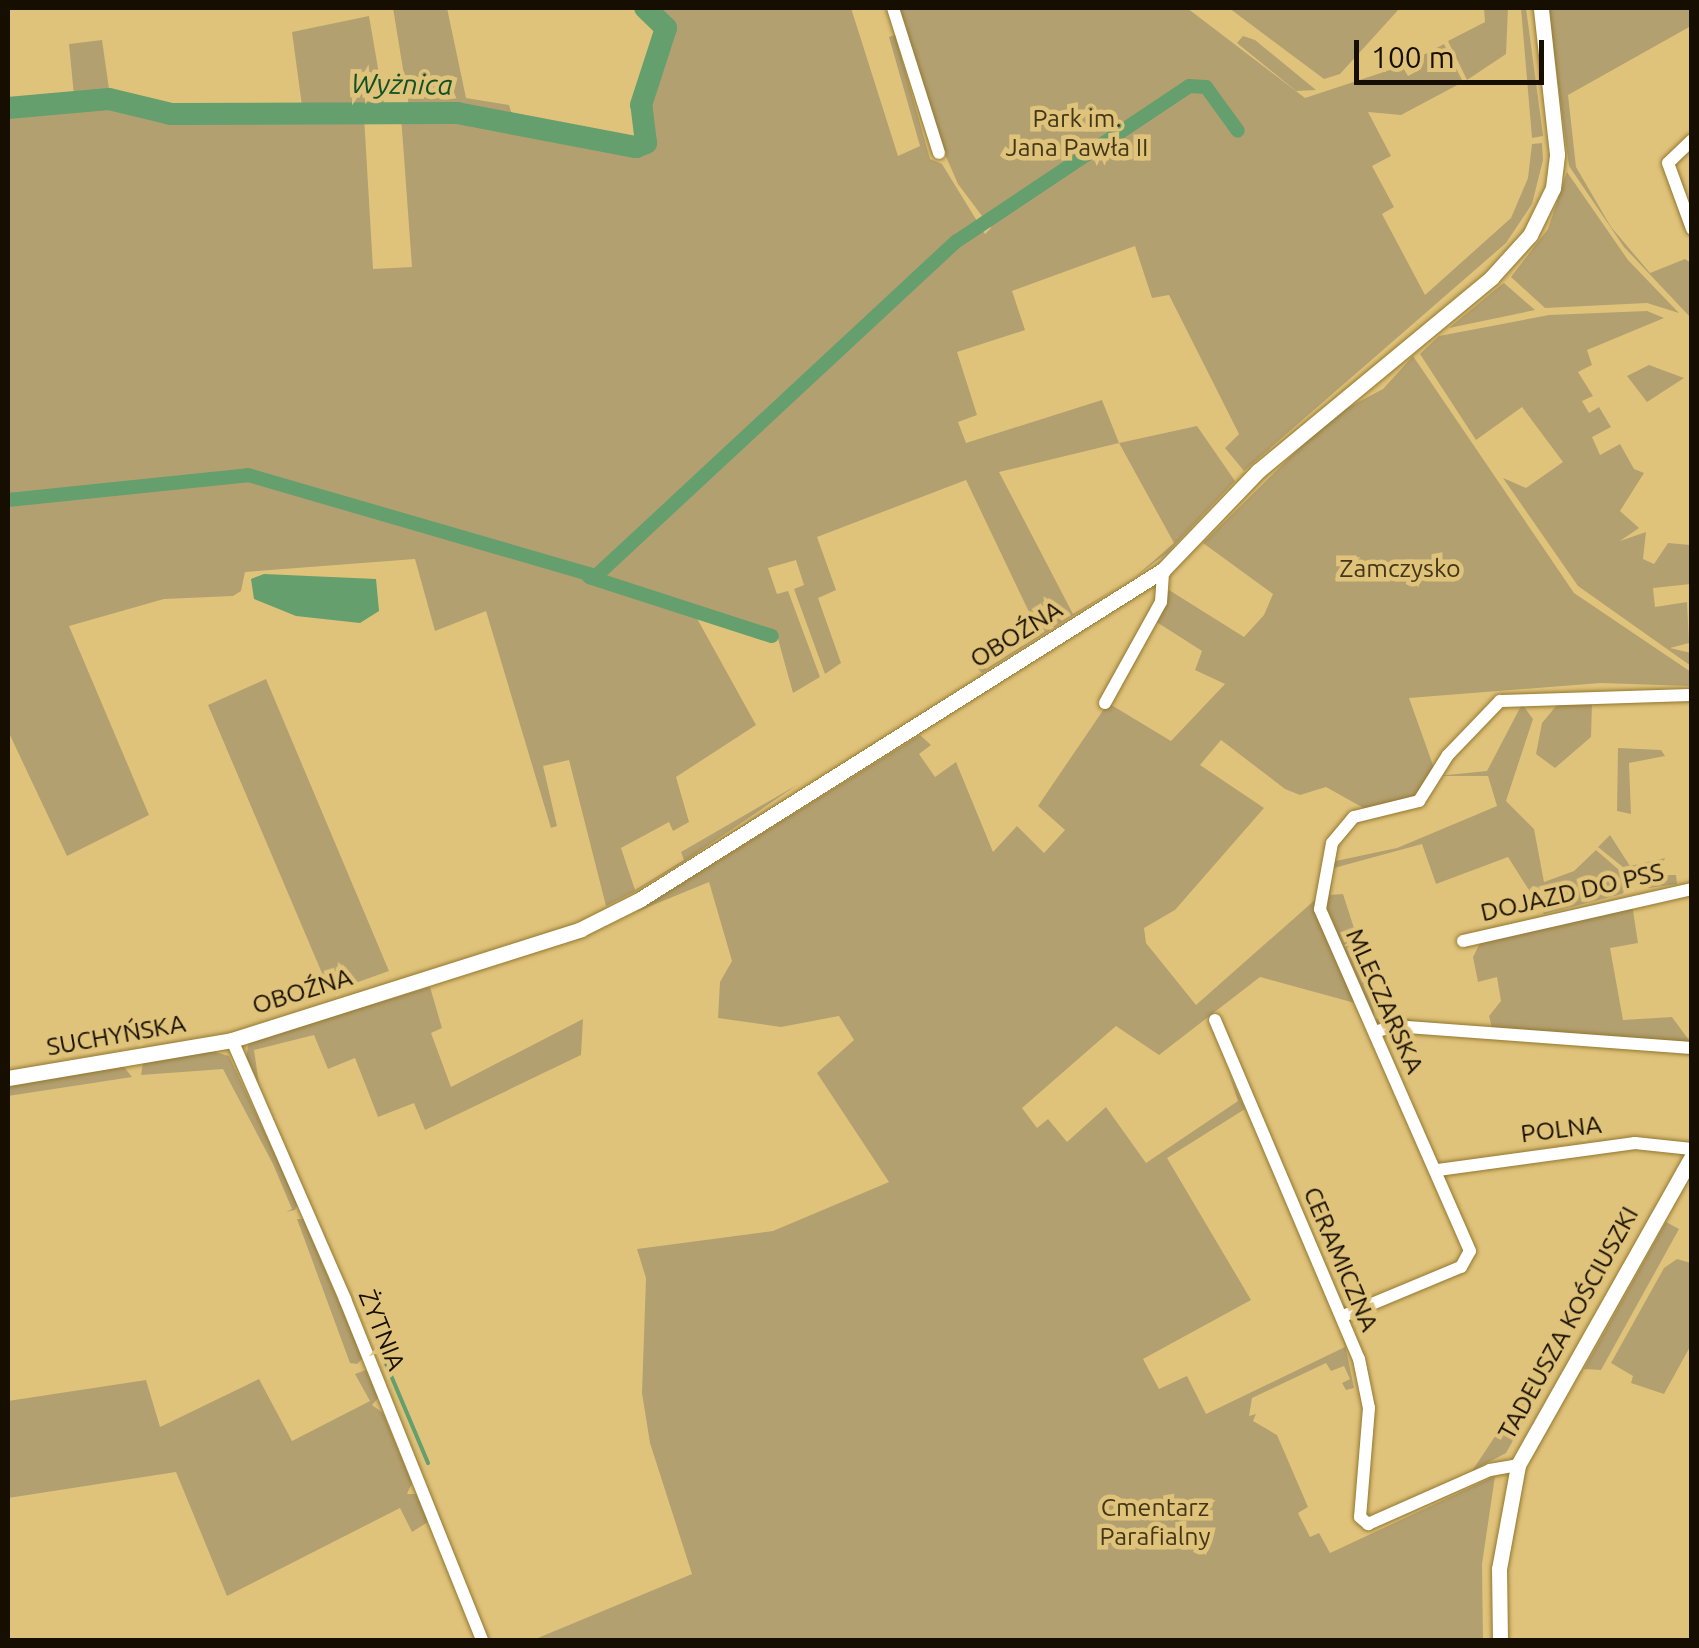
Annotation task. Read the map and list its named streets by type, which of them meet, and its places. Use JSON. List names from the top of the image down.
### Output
{
  "streets": {
    "street": [
      "OBOŹNA",
      "DOJAZD DO PSS",
      "MLECZARSKA",
      "SUCHYŃSKA",
      "POLNA",
      "CERAMICZNA",
      "TADEUSZA KOŚCIUSZKI",
      "ŻYTNIA"
    ]
  },
  "crossings": [
    ["OBOŹNA", "SUCHYŃSKA"],
    ["OBOŹNA", "ŻYTNIA"],
    ["MLECZARSKA", "POLNA"],
    ["MLECZARSKA", "CERAMICZNA"],
    ["SUCHYŃSKA", "ŻYTNIA"],
    ["POLNA", "TADEUSZA KOŚCIUSZKI"],
    ["CERAMICZNA", "TADEUSZA KOŚCIUSZKI"]
  ],
  "water": ["Wyżnica"],
  "parks": ["Park im. Jana Pawła II", "Zamczysko", "Cmentarz Parafialny"],
  "scale_bar": "100 m"
}
